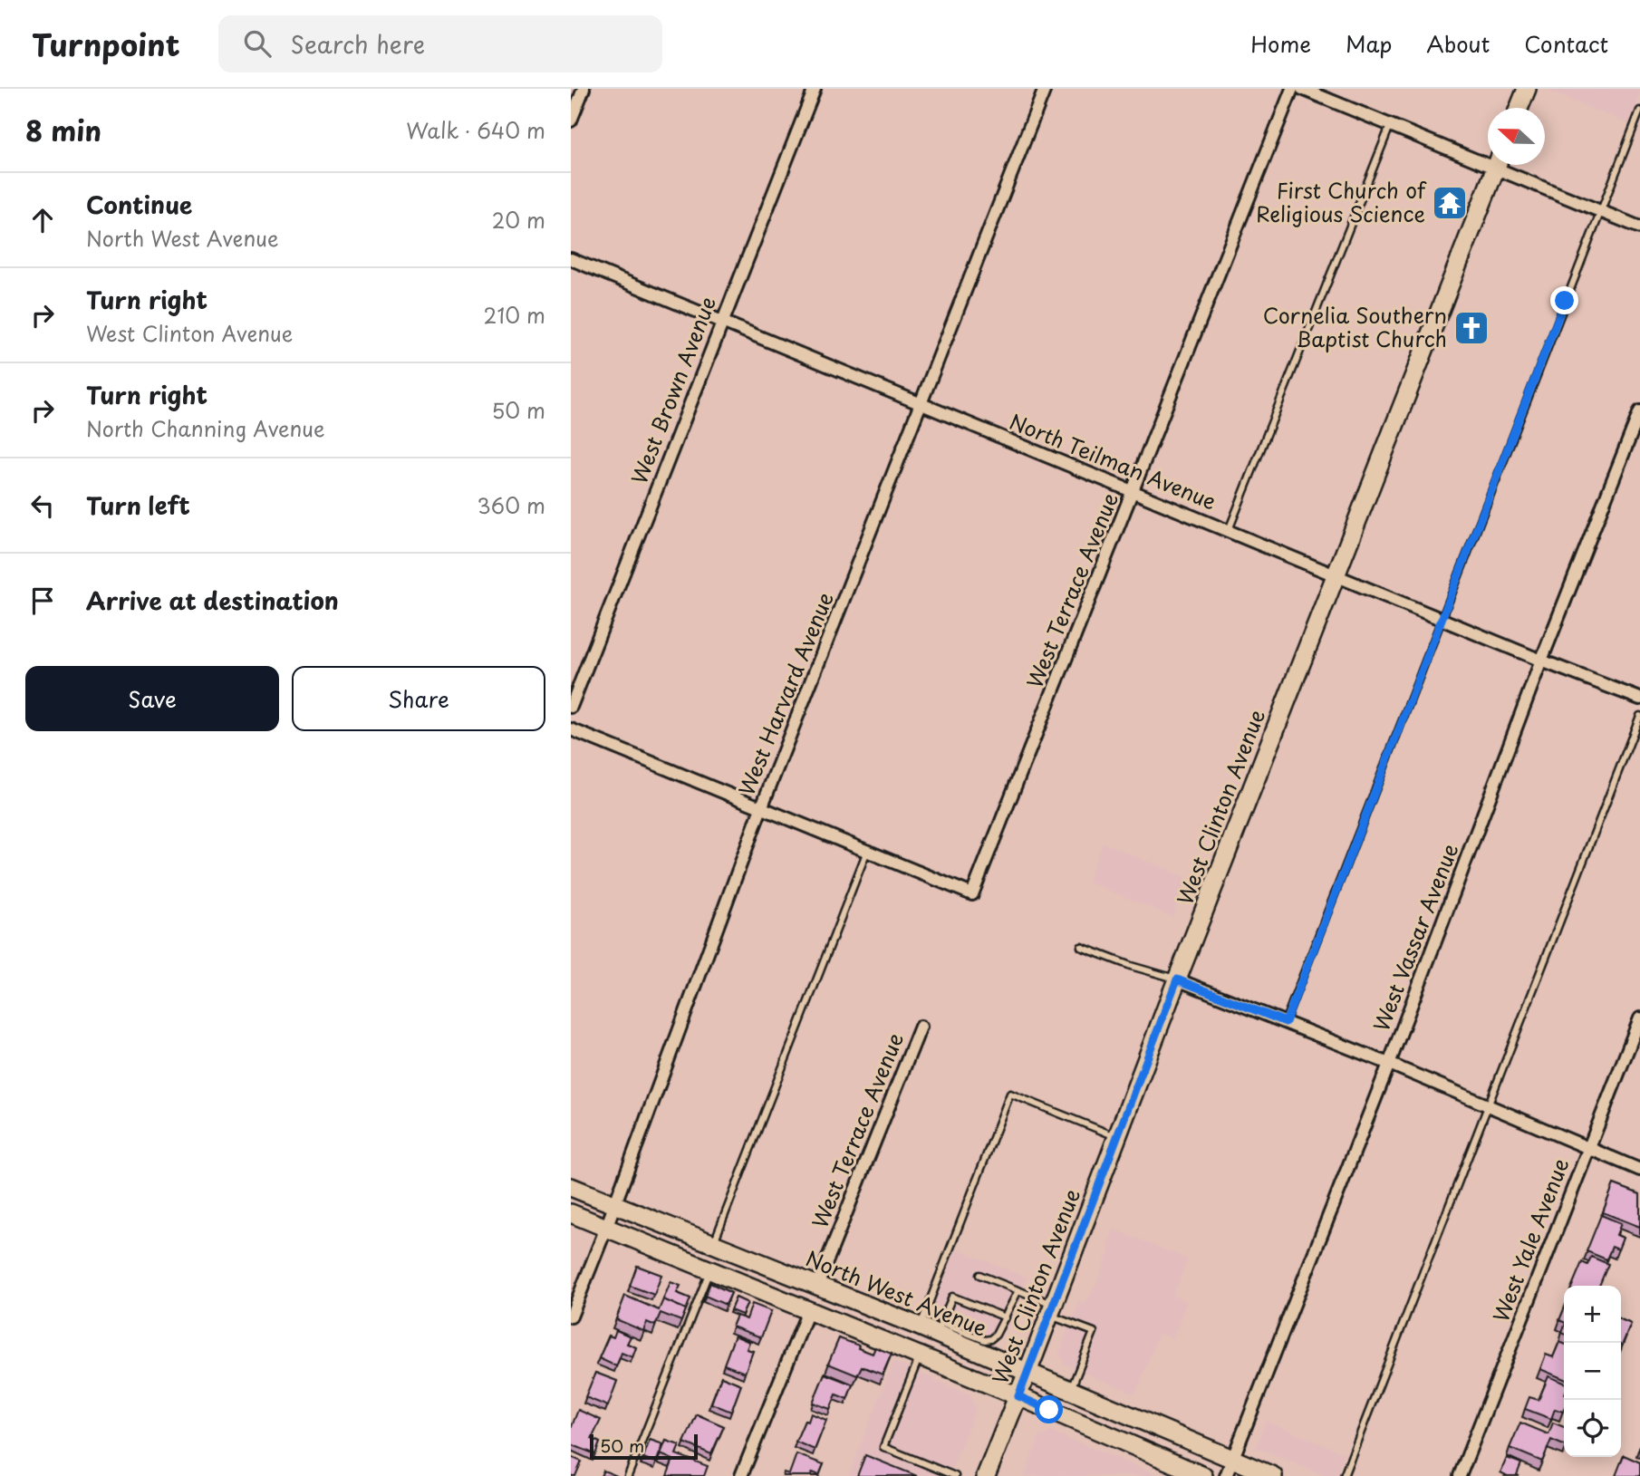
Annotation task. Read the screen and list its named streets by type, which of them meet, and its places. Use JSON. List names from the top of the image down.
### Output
{
  "streets": {
    "main road": ["West Clinton Avenue", "North West Avenue"],
    "street": [
      "West Brown Avenue",
      "North Teilman Avenue",
      "West Terrace Avenue",
      "West Harvard Avenue",
      "West Vassar Avenue",
      "West Yale Avenue"
    ]
  },
  "crossings": [
    ["West Brown Avenue", "North Teilman Avenue"],
    ["North Teilman Avenue", "West Terrace Avenue"],
    ["North Teilman Avenue", "West Harvard Avenue"],
    ["North Teilman Avenue", "West Clinton Avenue"],
    ["North Teilman Avenue", "West Vassar Avenue"],
    ["West Terrace Avenue", "North West Avenue"],
    ["West Harvard Avenue", "North West Avenue"],
    ["West Clinton Avenue", "North West Avenue"],
    ["West Vassar Avenue", "North West Avenue"]
  ],
  "places": {
    "temple": ["First Church of Religious Science"],
    "church": ["Cornelia Southern Baptist Church"]
  },
  "scale_bar": "50 m",
  "north": "left",
  "page": {
    "header": "Turnpoint",
    "search": "Search here",
    "nav": [
      "Home",
      "Map",
      "About",
      "Contact"
    ],
    "heading": ["8 min", "Walk · 640 m"],
    "list": [
      ["Continue", "North West Avenue", "20 m"],
      ["Turn right", "West Clinton Avenue", "210 m"],
      ["Turn right", "North Channing Avenue", "50 m"],
      ["Turn left", "360 m"],
      "Arrive at destination"
    ],
    "buttons": ["Save", "Share"],
    "map_buttons": ["+", "−"],
    "scale": "50 m"
  }
}
